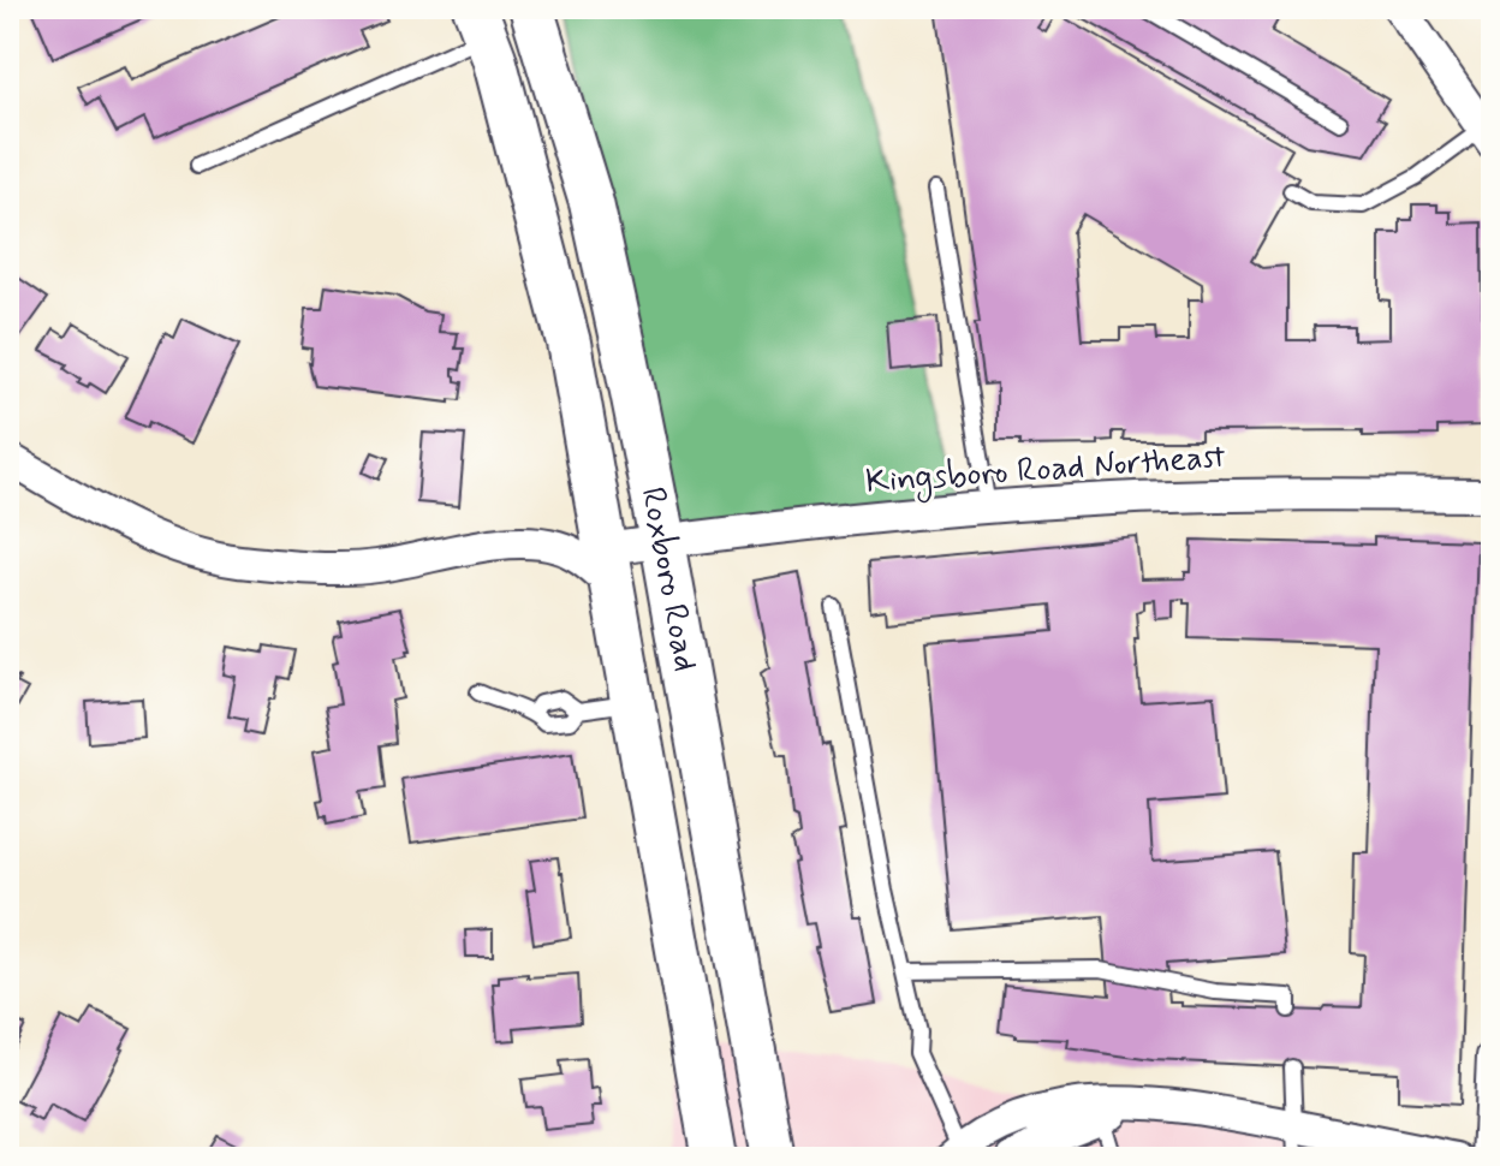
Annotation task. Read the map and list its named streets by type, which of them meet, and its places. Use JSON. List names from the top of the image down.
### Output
{
  "streets": {
    "main road": ["Roxboro Road"],
    "street": ["Kingsboro Road Northeast"]
  },
  "crossings": [
    ["Kingsboro Road Northeast", "Roxboro Road"]
  ]
}
